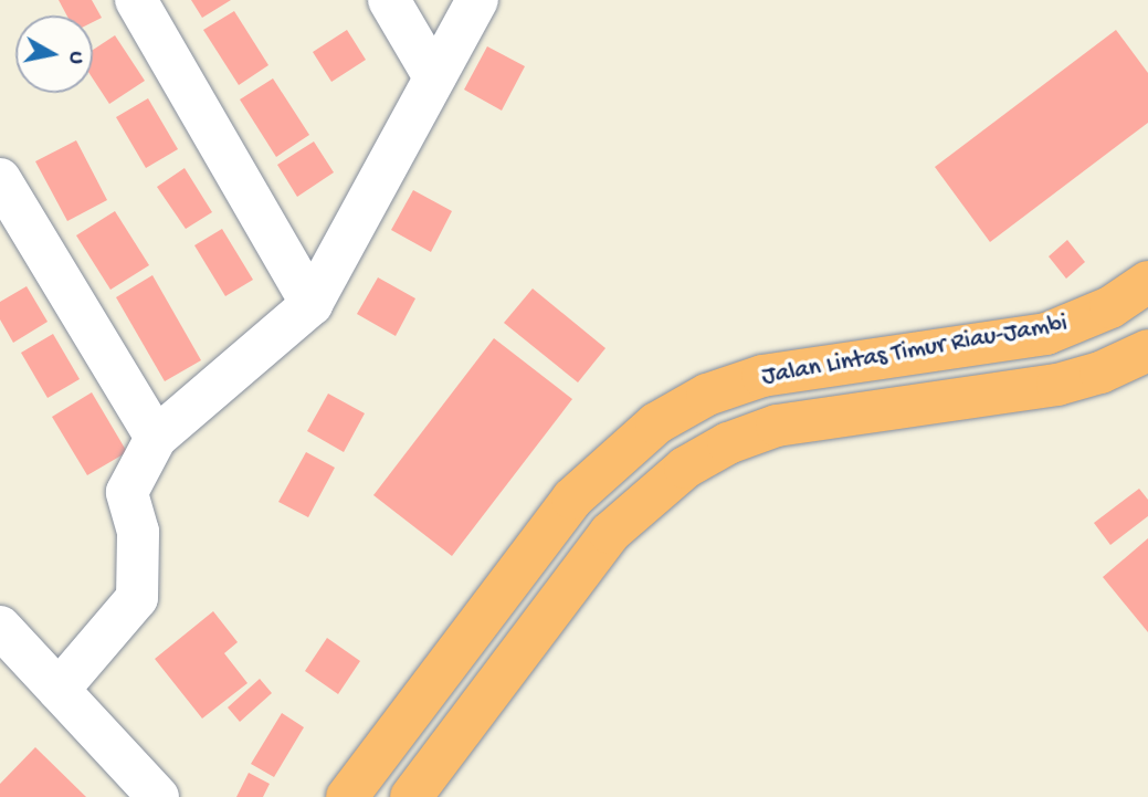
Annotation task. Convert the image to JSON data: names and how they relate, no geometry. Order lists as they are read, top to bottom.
{
  "streets": {
    "highway": ["Jalan Lintas Timur Riau-Jambi"]
  },
  "north": "right"
}
